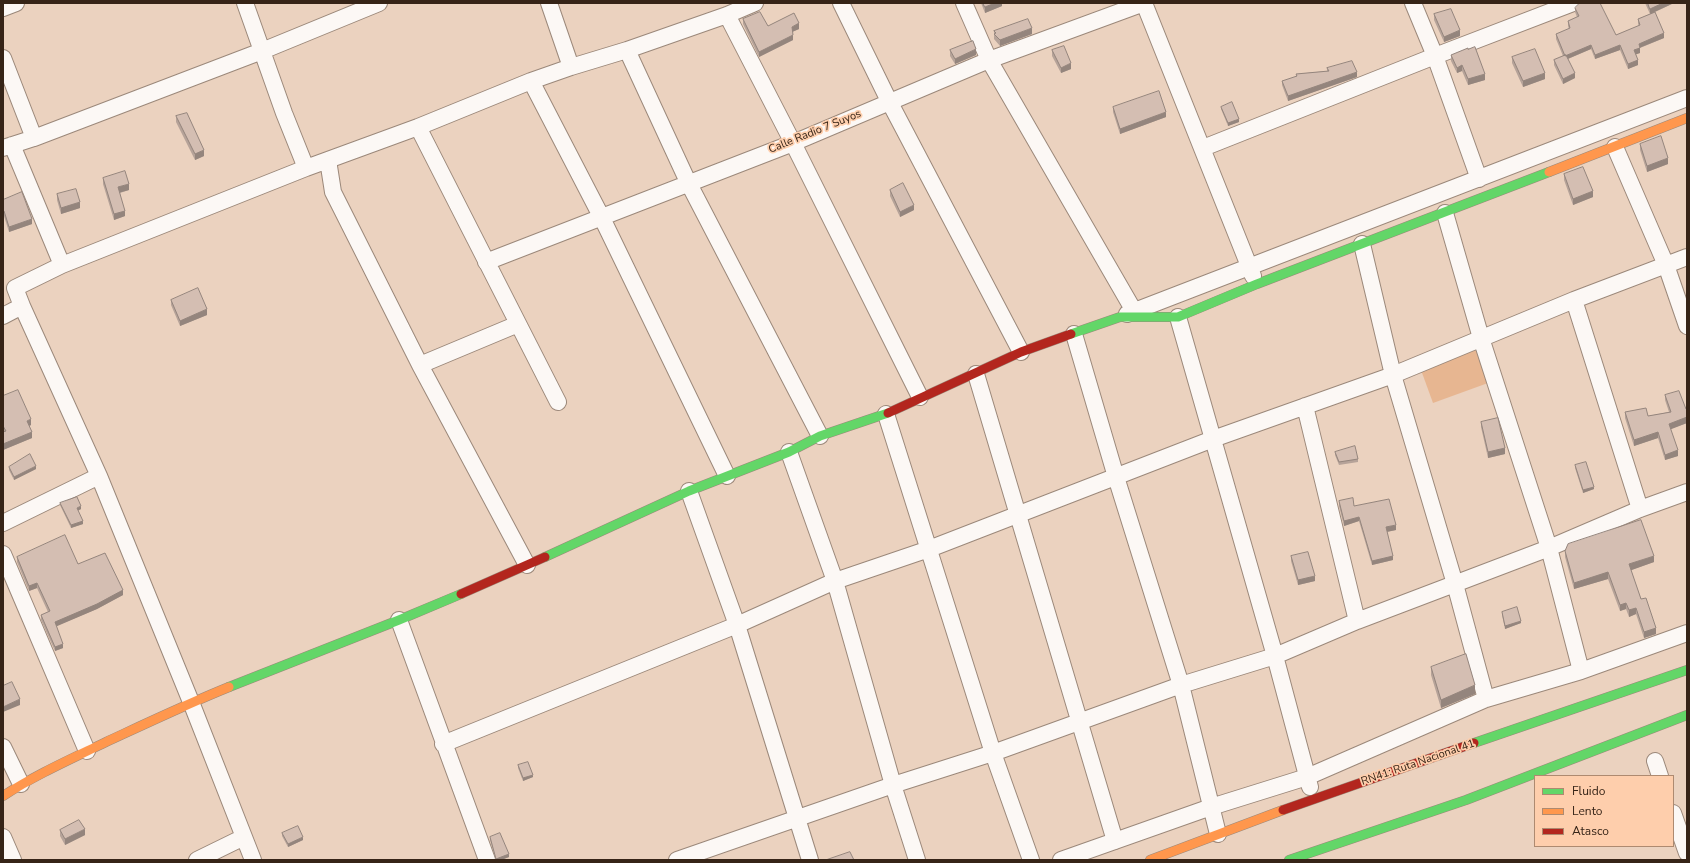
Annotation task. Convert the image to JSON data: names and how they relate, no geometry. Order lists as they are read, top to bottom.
{
  "streets": {
    "street": ["Calle Radio 7 Suyos", "RN41: Ruta Nacional 41"]
  },
  "legend": ["Fluido", "Lento", "Atasco"]
}
